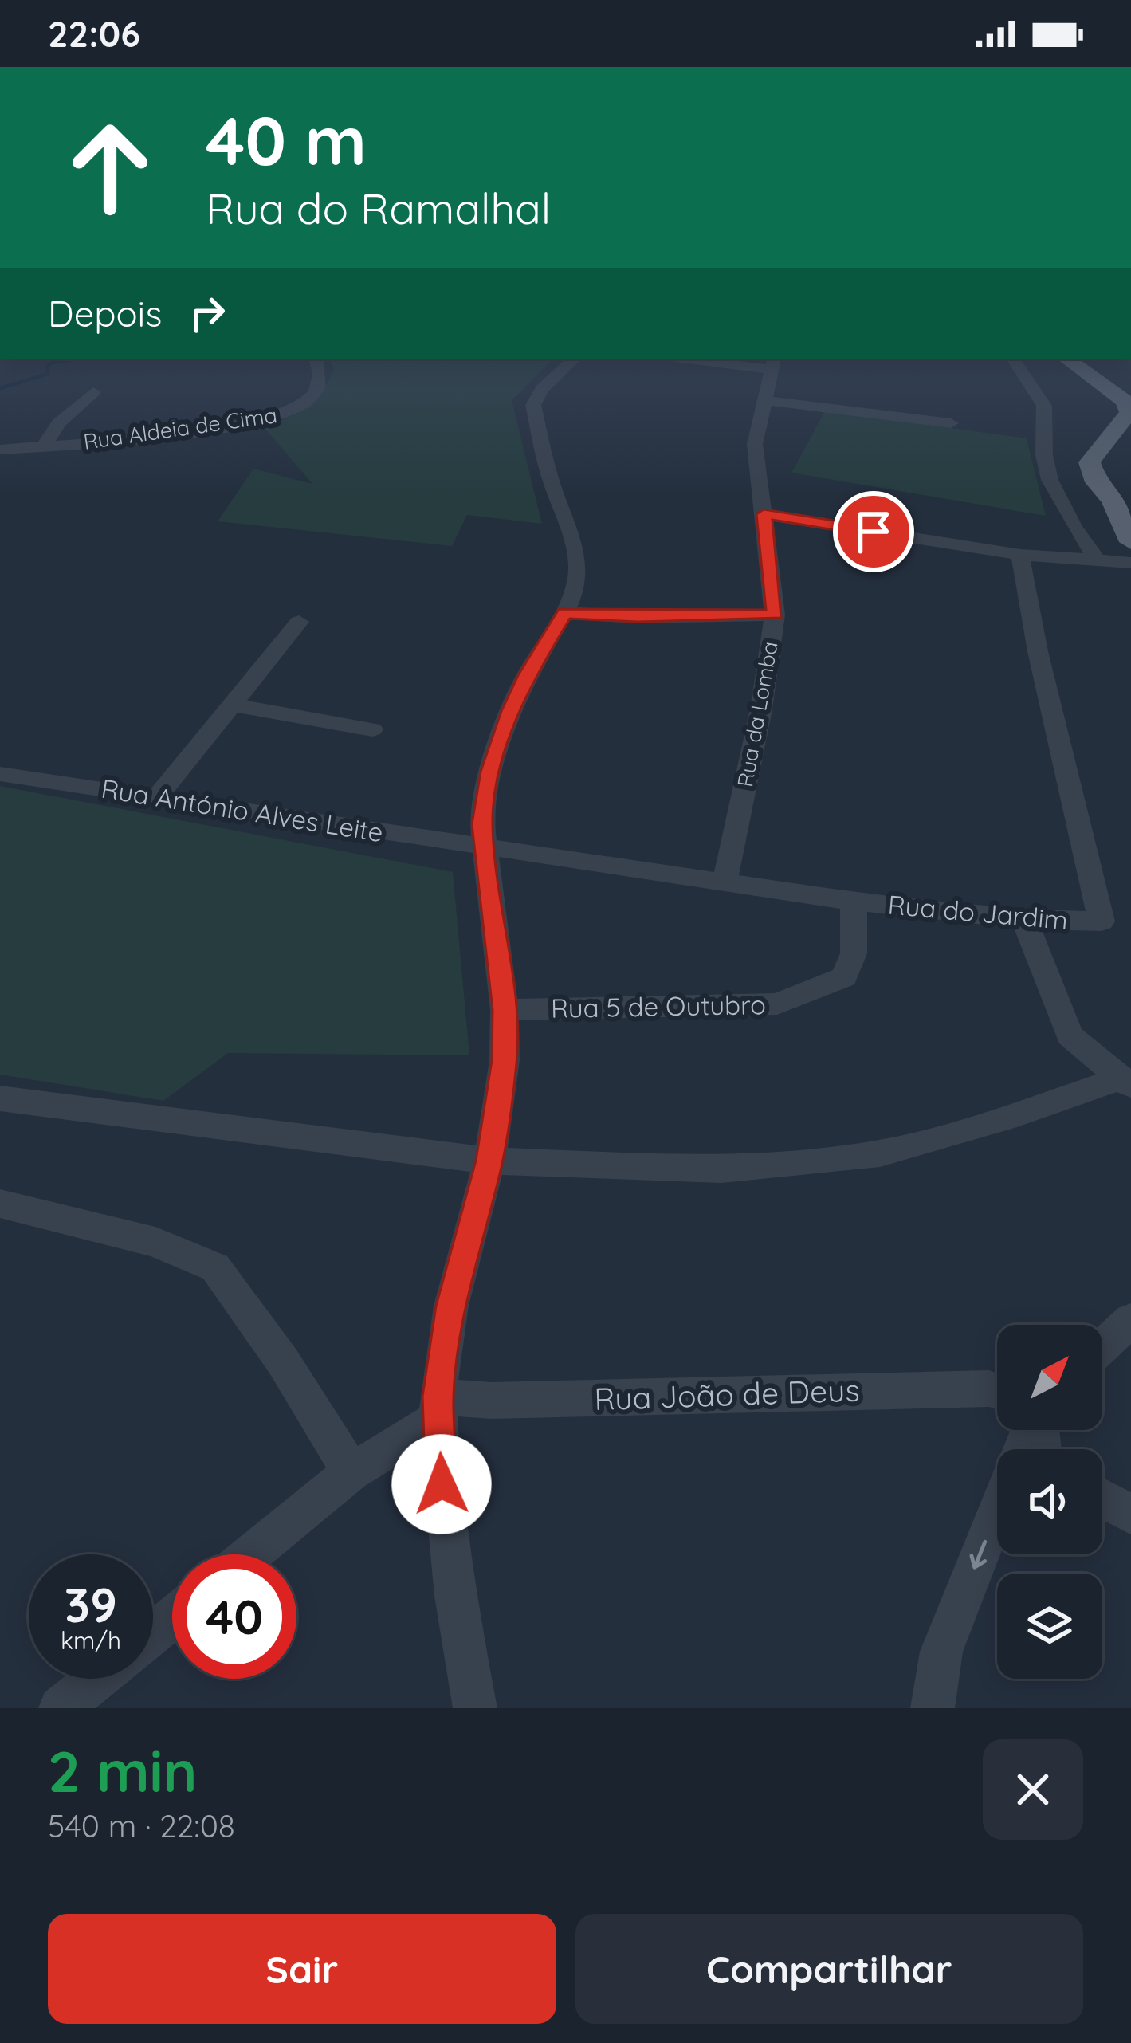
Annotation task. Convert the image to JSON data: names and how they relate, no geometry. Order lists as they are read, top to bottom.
{
  "streets": {
    "street": [
      "Rua Aldeia de Cima",
      "Rua da Lomba",
      "Rua António Alves Leite",
      "Rua do Jardim",
      "Rua 5 de Outubro",
      "Rua João de Deus"
    ]
  },
  "crossings": [
    ["Rua da Lomba", "Rua do Jardim"],
    ["Rua António Alves Leite", "Rua do Jardim"],
    ["Rua do Jardim", "Rua 5 de Outubro"]
  ],
  "north": "top right",
  "page": {
    "status": "22:06",
    "turn": ["40 m", "Rua do Ramalhal"],
    "then": "Depois",
    "speed": "39 km/h",
    "limit": "40",
    "heading": ["2 min", "540 m · 22:08"],
    "buttons": ["Sair", "Compartilhar"]
  }
}
